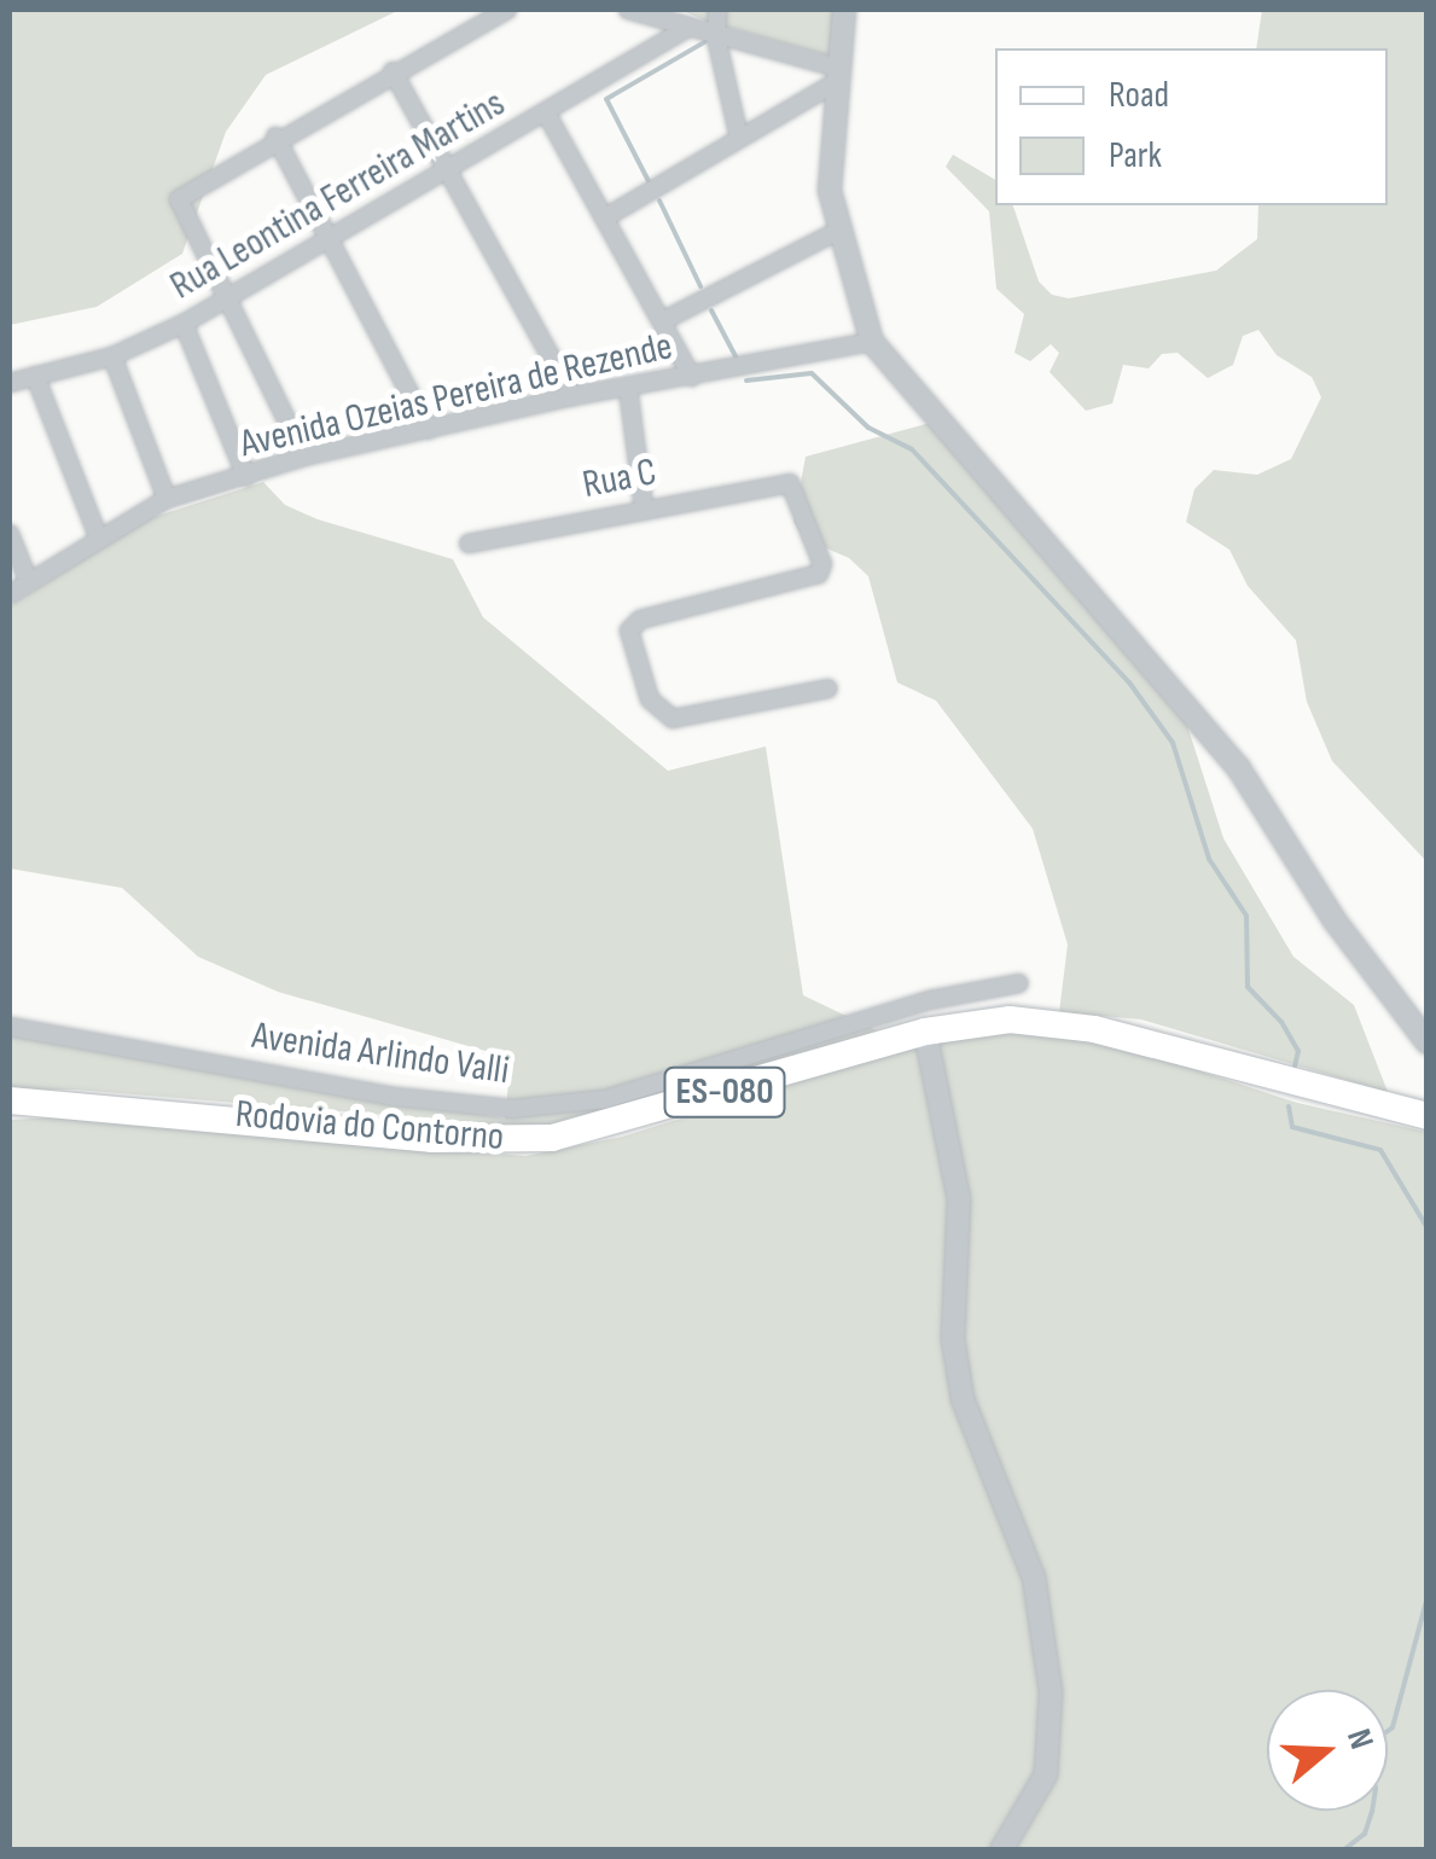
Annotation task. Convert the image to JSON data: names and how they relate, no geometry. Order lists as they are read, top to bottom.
{
  "streets": {
    "main road": ["ES-080", "Rodovia do Contorno"],
    "street": [
      "Rua Leontina Ferreira Martins",
      "Avenida Ozeias Pereira de Rezende",
      "Rua C",
      "Avenida Arlindo Valli"
    ]
  },
  "legend": ["Road", "Park"],
  "north": "right"
}
